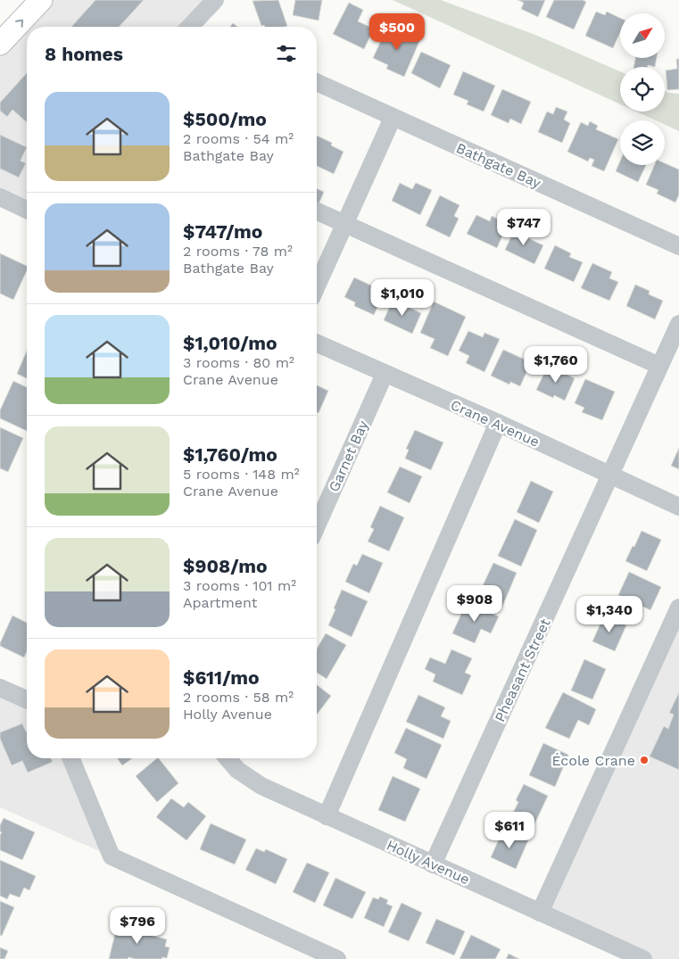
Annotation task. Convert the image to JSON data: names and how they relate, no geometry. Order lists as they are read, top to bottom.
{
  "streets": {
    "street": [
      "Bathgate Bay",
      "Crane Avenue",
      "Garnet Bay",
      "Pheasant Street",
      "Holly Avenue"
    ]
  },
  "crossings": [
    ["Crane Avenue", "Garnet Bay"],
    ["Crane Avenue", "Pheasant Street"],
    ["Pheasant Street", "Holly Avenue"]
  ],
  "places": ["École Crane"],
  "north": "top right",
  "page": {
    "price": [
      "$500",
      "$747",
      "$1,010",
      "$1,760",
      "$908",
      "$1,340",
      "$611",
      "$796"
    ],
    "heading": "8 homes",
    "list": [
      {
        "name": "$500/mo",
        "note": "2 rooms · 54 m² · Bathgate Bay"
      },
      {
        "name": "$747/mo",
        "note": "2 rooms · 78 m² · Bathgate Bay"
      },
      {
        "name": "$1,010/mo",
        "note": "3 rooms · 80 m² · Crane Avenue"
      },
      {
        "name": "$1,760/mo",
        "note": "5 rooms · 148 m² · Crane Avenue"
      },
      {
        "name": "$908/mo",
        "note": "3 rooms · 101 m² · Apartment"
      },
      {
        "name": "$611/mo",
        "note": "2 rooms · 58 m² · Holly Avenue"
      }
    ]
  }
}
